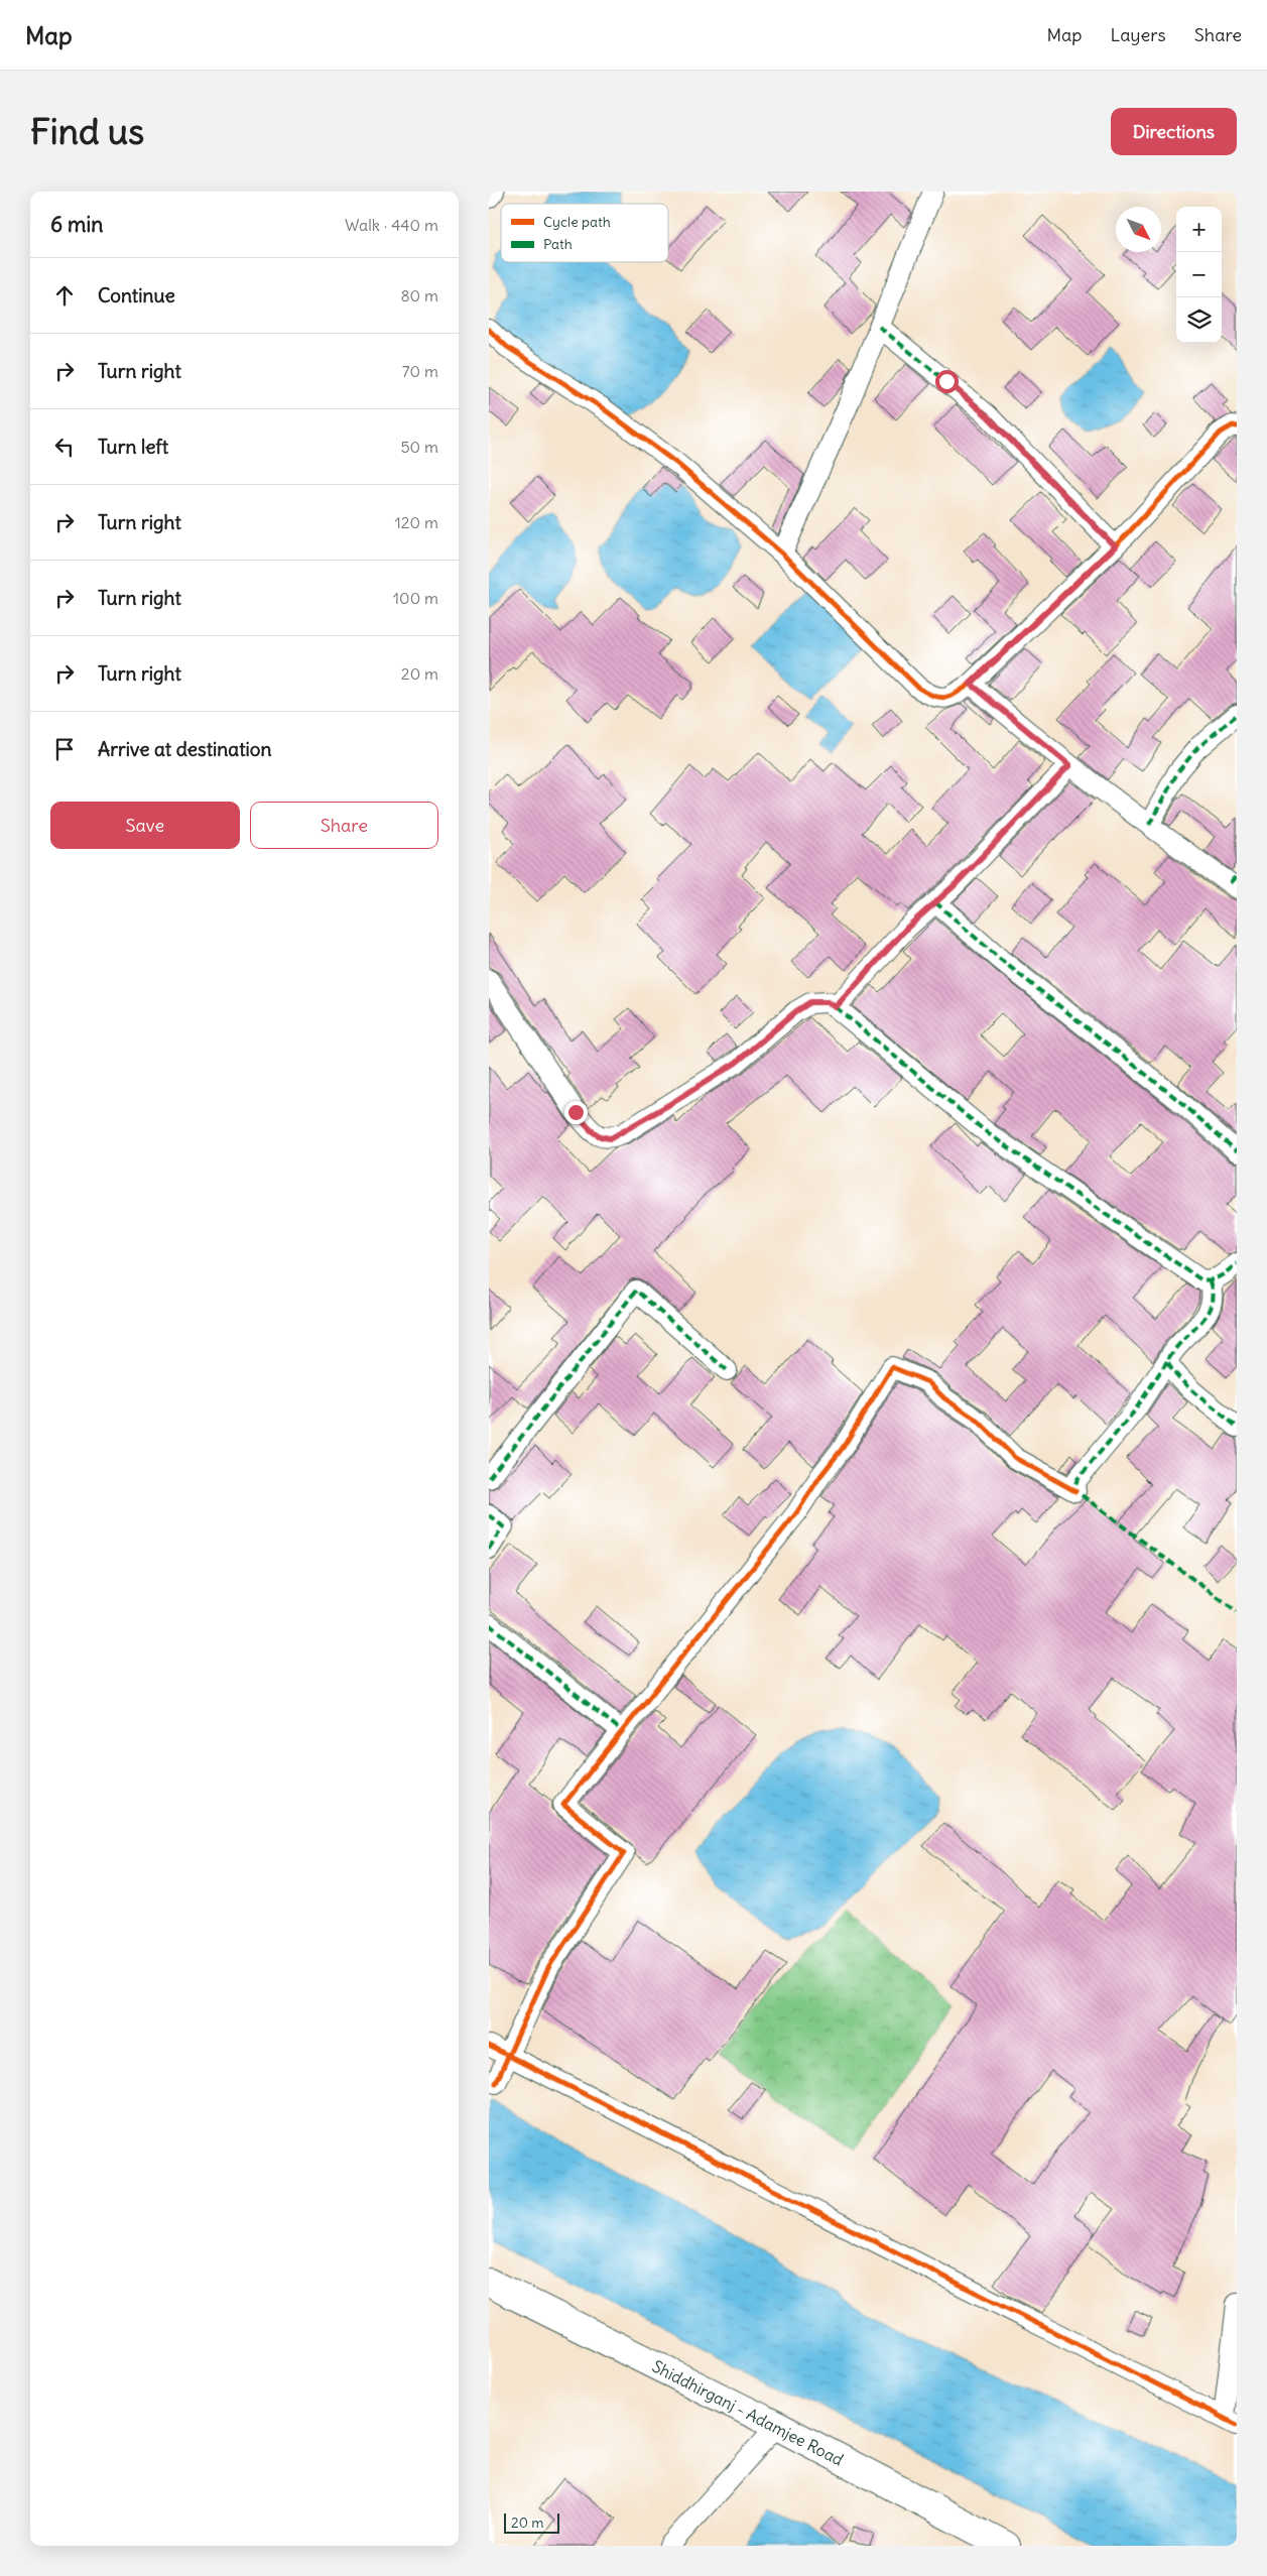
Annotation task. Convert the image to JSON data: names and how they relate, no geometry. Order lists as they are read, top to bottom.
{
  "streets": {
    "main road": ["Shiddhirganj - Adamjee Road"]
  },
  "legend": ["Cycle path", "Path"],
  "scale_bar": "20 m",
  "north": "bottom right",
  "page": {
    "header": "Map",
    "nav": ["Map", "Layers", "Share"],
    "buttons": [
      "Directions",
      ["Save", "Share"]
    ],
    "title": "Find us",
    "heading": ["6 min", "Walk · 440 m"],
    "map_buttons": ["+", "−"],
    "list": [
      ["Continue", "80 m"],
      ["Turn right", "70 m"],
      ["Turn left", "50 m"],
      ["Turn right", "120 m"],
      ["Turn right", "100 m"],
      ["Turn right", "20 m"],
      "Arrive at destination"
    ],
    "scale": "20 m"
  }
}
